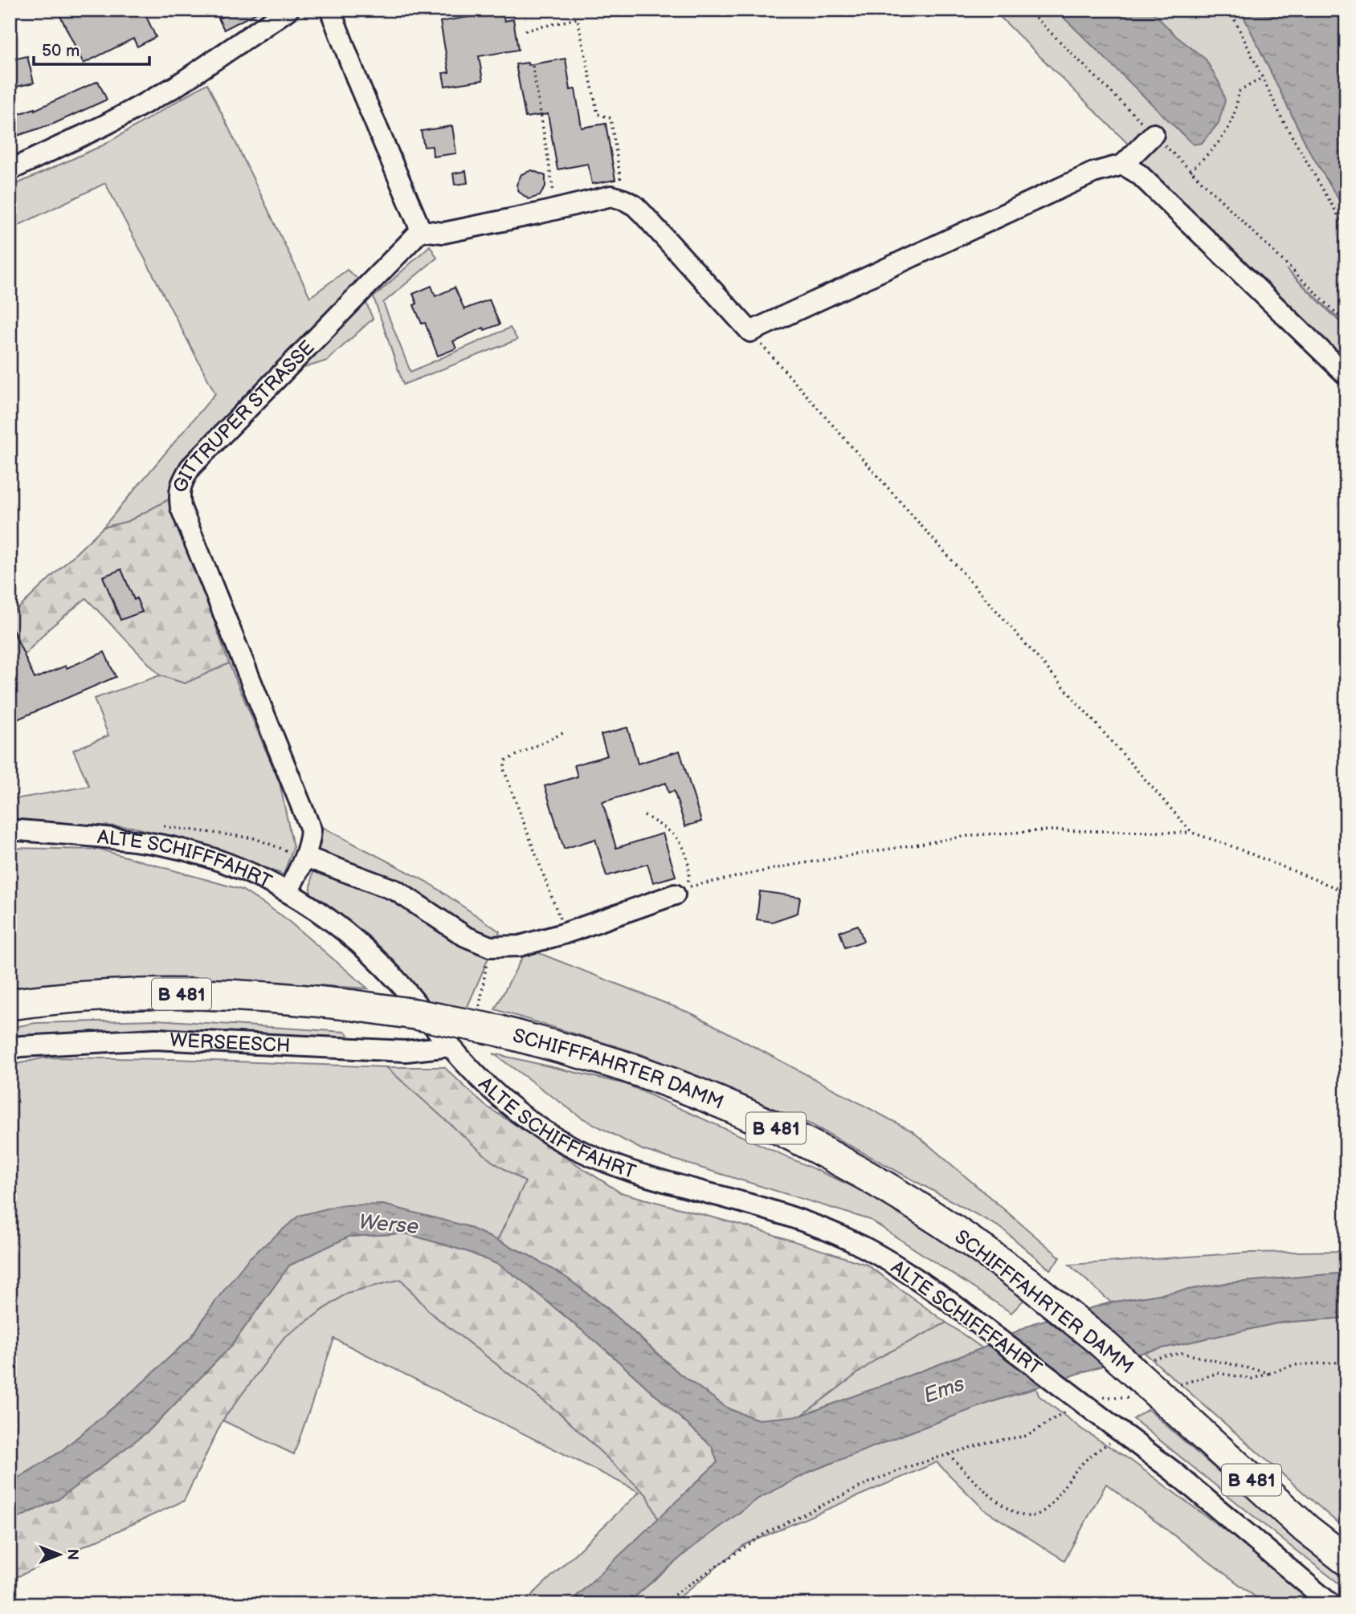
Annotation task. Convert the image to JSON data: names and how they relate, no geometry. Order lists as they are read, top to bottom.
{
  "streets": {
    "highway": ["B 481", "SCHIFFFAHRTER DAMM"],
    "street": ["GITTRUPER STRASSE", "ALTE SCHIFFFAHRT", "WERSEESCH"]
  },
  "crossings": [
    ["GITTRUPER STRASSE", "ALTE SCHIFFFAHRT"],
    ["ALTE SCHIFFFAHRT", "WERSEESCH"]
  ],
  "water": ["Werse", "Ems"],
  "scale_bar": "50 m",
  "north": "right"
}
